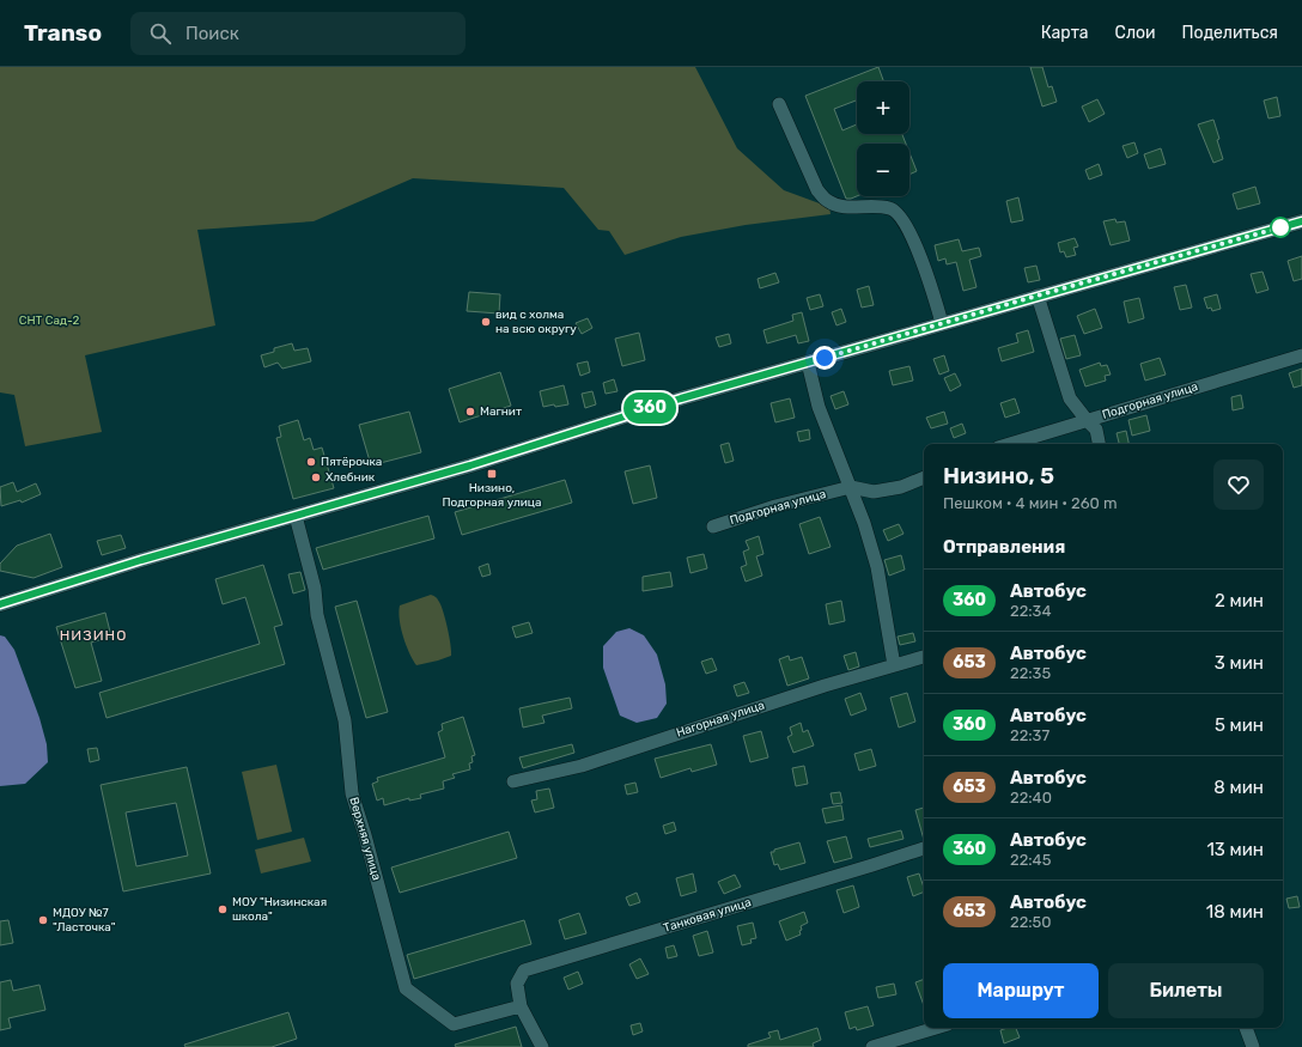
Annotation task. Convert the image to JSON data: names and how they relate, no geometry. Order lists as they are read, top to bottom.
{
  "streets": {
    "street": [
      "Подгорная улица",
      "Нагорная улица",
      "Верхняя улица",
      "Танковая улица"
    ]
  },
  "crossings": [
    ["Верхняя улица", "Танковая улица"]
  ],
  "districts": ["НИЗИНО"],
  "parks": ["СНТ Сад-2"],
  "places": {
    "other": [
      "вид с холма на всю округу",
      "Магнит",
      "Пятёрочка",
      "Хлебник",
      "МОУ \"Низинская школа\"",
      "МДОУ №7 \"Ласточка\""
    ],
    "transit": ["Низино, Подгорная улица"]
  },
  "lines": ["bus line 360"],
  "page": {
    "header": "Transo",
    "search": "Поиск",
    "nav": ["Карта", "Слои", "Поделиться"],
    "on_map": "360",
    "map_buttons": ["+", "−"],
    "heading": [
      ["Низино, 5", "Пешком · 4 мин · 260 m"],
      "Отправления"
    ],
    "list": [
      {
        "mark": "360",
        "name": "Автобус",
        "note": "22:34",
        "value": "2 мин"
      },
      {
        "mark": "653",
        "name": "Автобус",
        "note": "22:35",
        "value": "3 мин"
      },
      {
        "mark": "360",
        "name": "Автобус",
        "note": "22:37",
        "value": "5 мин"
      },
      {
        "mark": "653",
        "name": "Автобус",
        "note": "22:40",
        "value": "8 мин"
      },
      {
        "mark": "360",
        "name": "Автобус",
        "note": "22:45",
        "value": "13 мин"
      },
      {
        "mark": "653",
        "name": "Автобус",
        "note": "22:50",
        "value": "18 мин"
      }
    ],
    "buttons": ["Маршрут", "Билеты"]
  }
}
